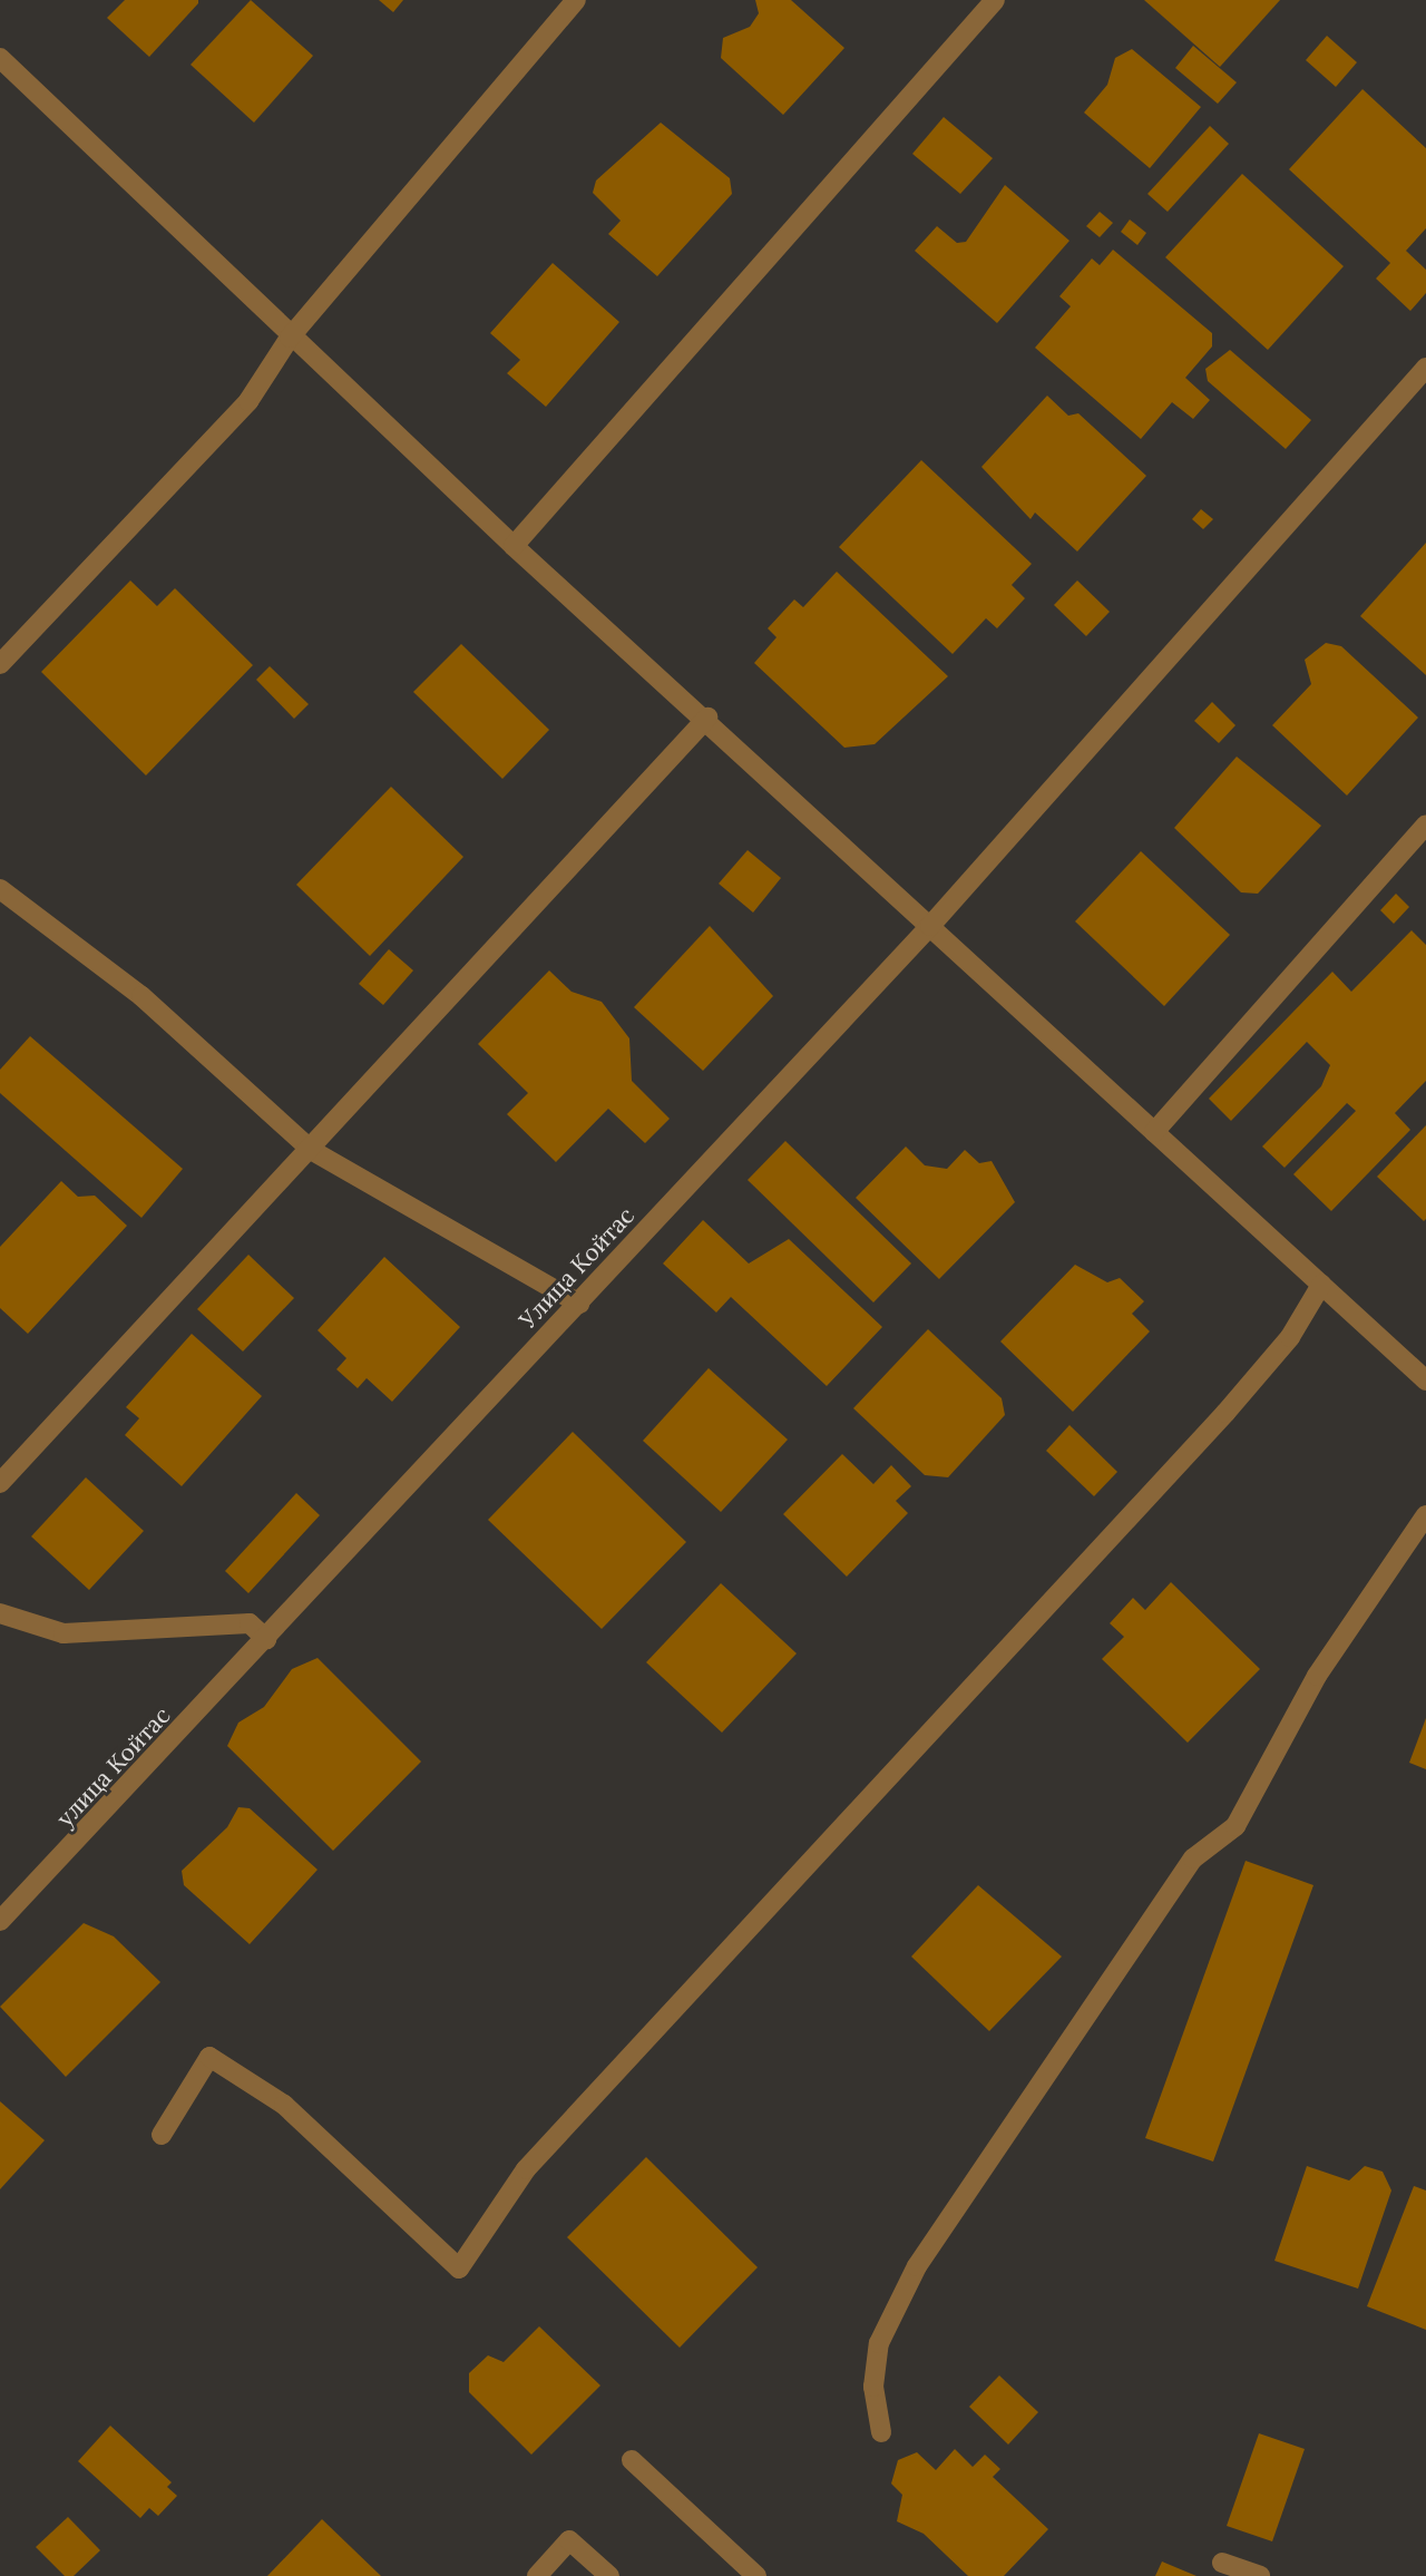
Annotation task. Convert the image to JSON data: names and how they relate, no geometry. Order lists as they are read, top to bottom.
{
  "streets": {
    "street": ["Улица Койтас", "улица Койтас"]
  },
  "crossings": [
    ["Улица Койтас", "улица Койтас"]
  ]
}
